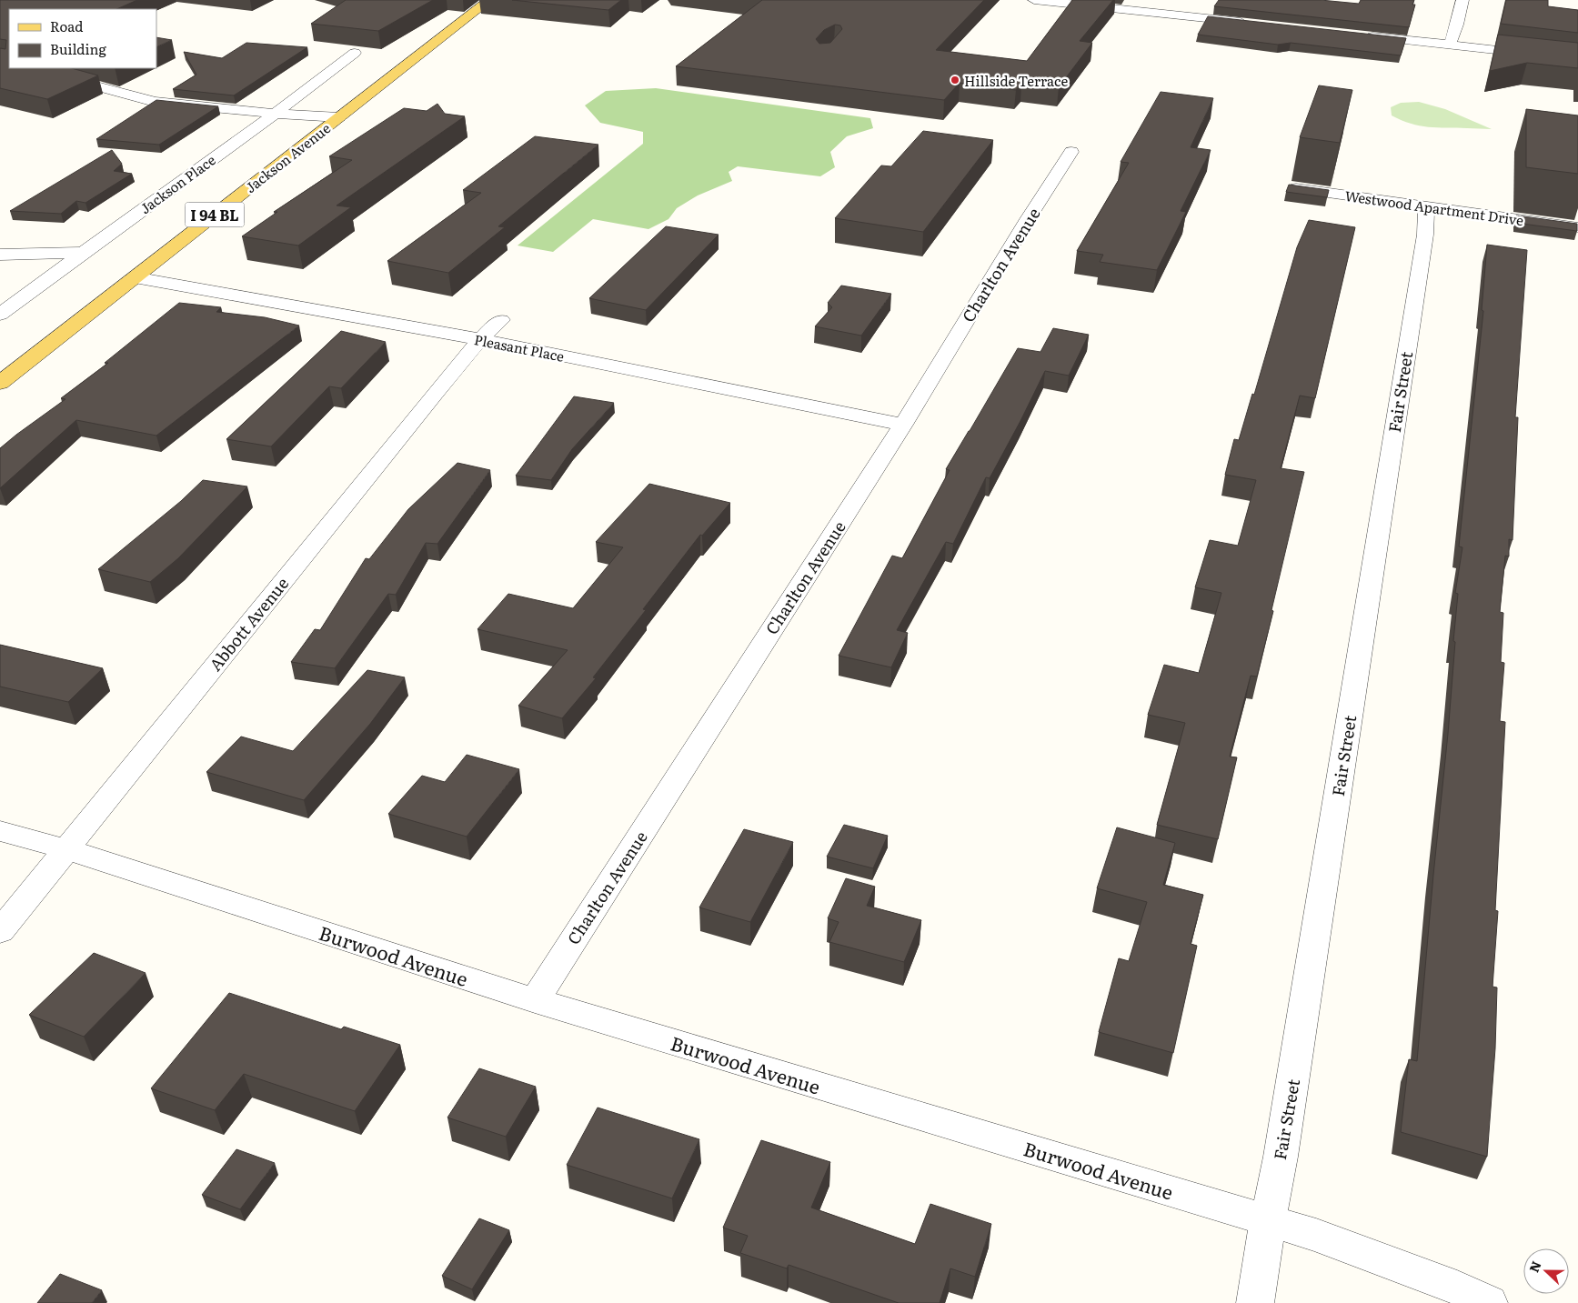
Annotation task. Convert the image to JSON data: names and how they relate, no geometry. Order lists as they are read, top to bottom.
{
  "streets": {
    "main road": ["Jackson Avenue", "I 94 BL"],
    "street": [
      "Jackson Place",
      "Westwood Apartment Drive",
      "Charlton Avenue",
      "Pleasant Place",
      "Fair Street",
      "Abbott Avenue",
      "Burwood Avenue"
    ]
  },
  "crossings": [
    ["Jackson Avenue", "Pleasant Place"],
    ["Westwood Apartment Drive", "Fair Street"],
    ["Charlton Avenue", "Pleasant Place"],
    ["Charlton Avenue", "Burwood Avenue"],
    ["Pleasant Place", "Abbott Avenue"],
    ["Fair Street", "Burwood Avenue"],
    ["Abbott Avenue", "Burwood Avenue"]
  ],
  "places": ["Hillside Terrace"],
  "legend": ["Road", "Building"],
  "north": "left"
}
